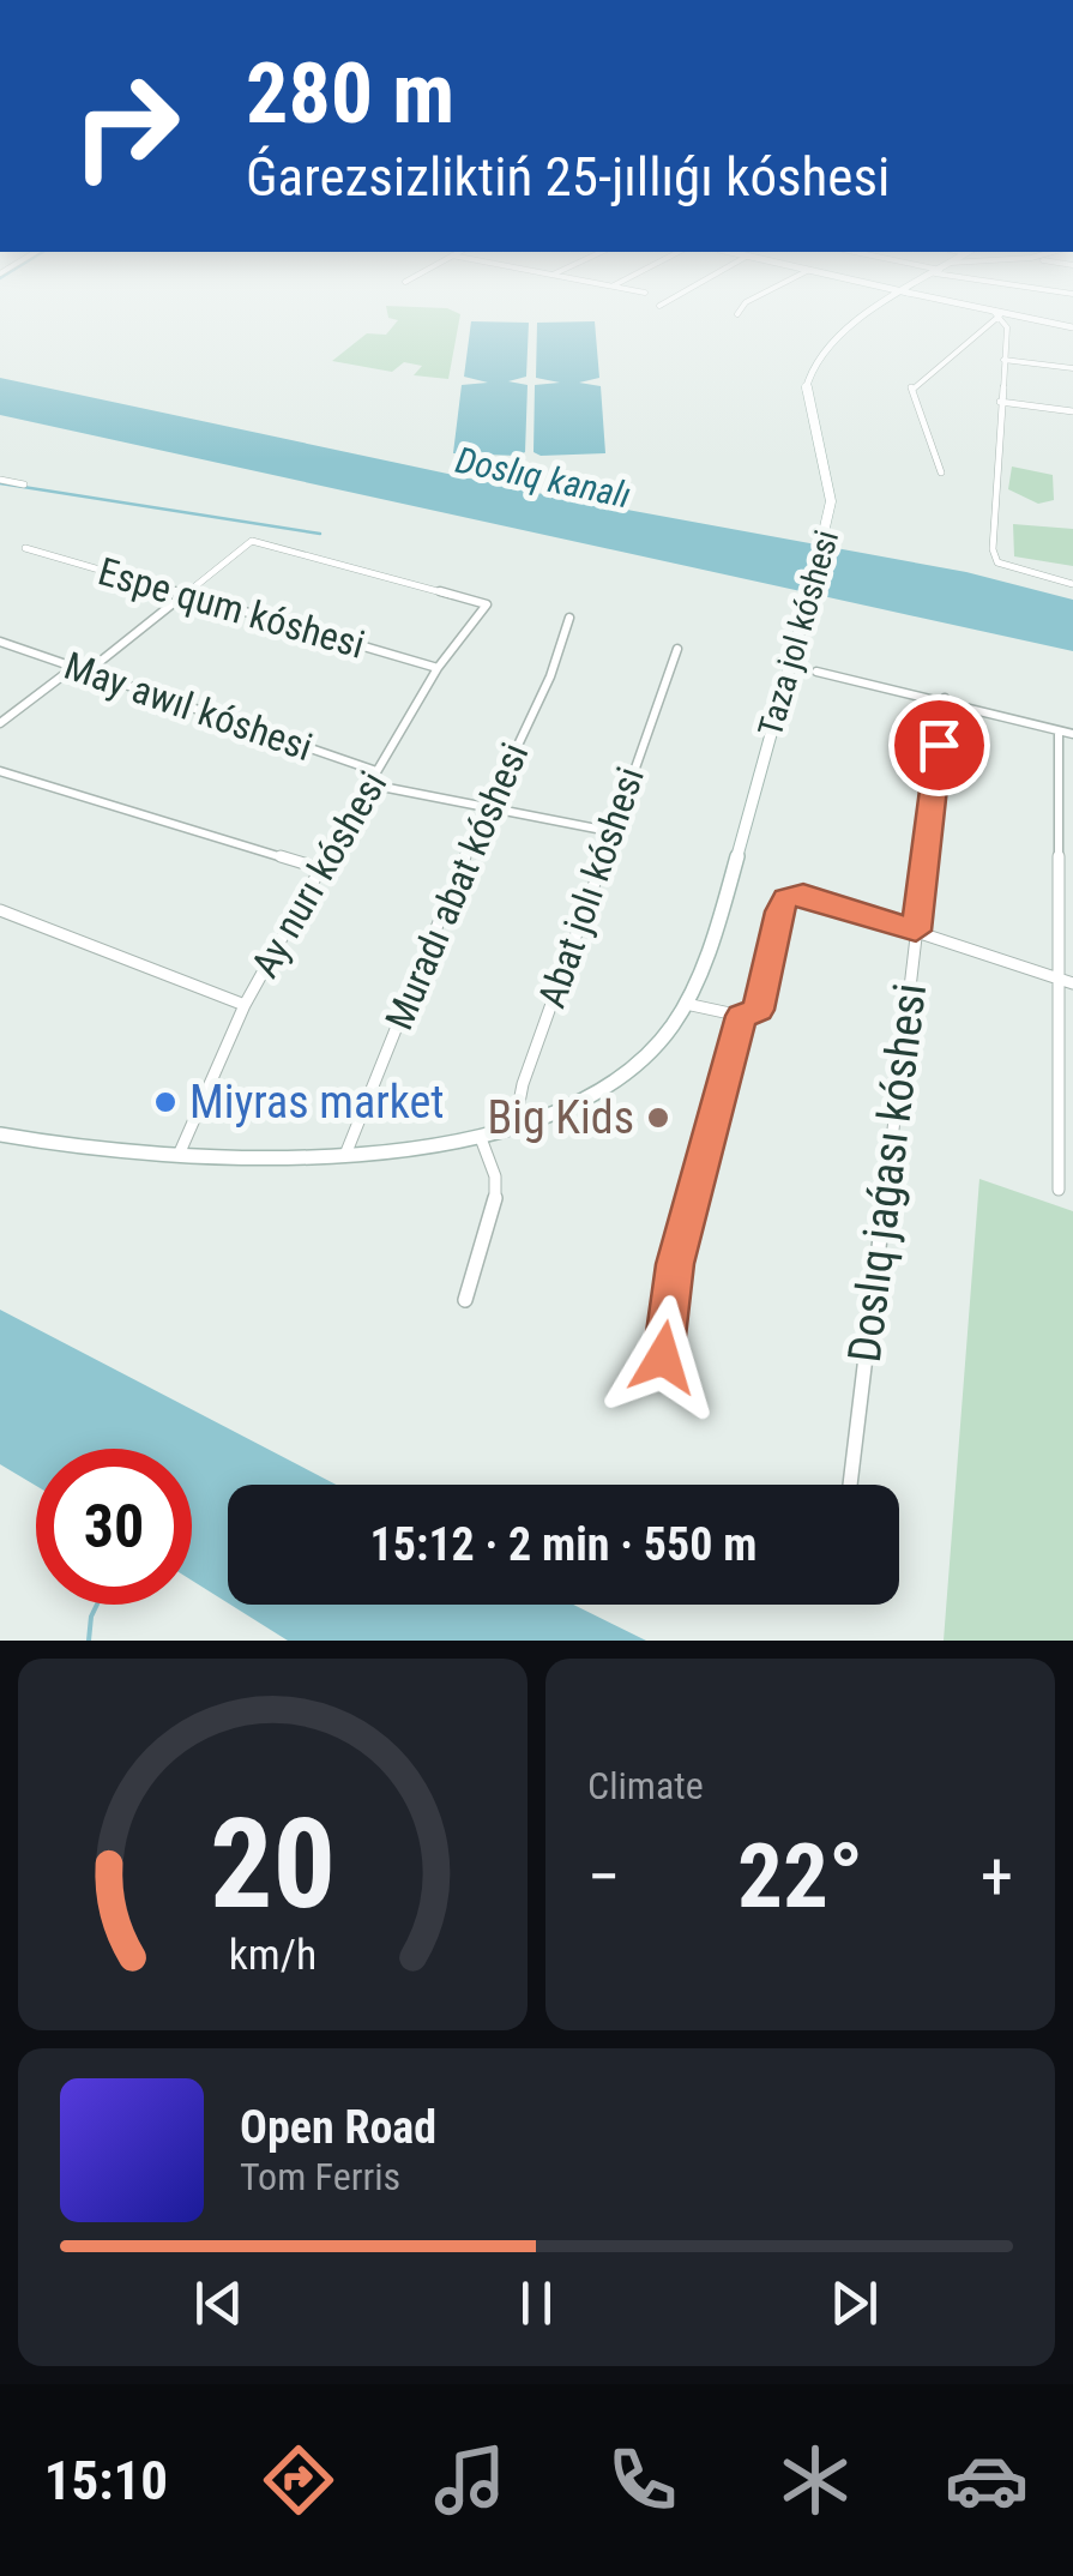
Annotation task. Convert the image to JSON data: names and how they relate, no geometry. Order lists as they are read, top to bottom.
{
  "streets": {
    "main road": ["Taza jol kóshesi"],
    "street": [
      "Espe qum kóshesi",
      "May awıl kóshesi",
      "Ay nurı kóshesi",
      "Muradı abat kóshesi",
      "Abat jolı kóshesi",
      "Doslıq jaǵası kóshesi"
    ]
  },
  "crossings": [
    ["Espe qum kóshesi", "Ay nurı kóshesi"],
    ["Taza jol kóshesi", "Ay nurı kóshesi"],
    ["Taza jol kóshesi", "Muradı abat kóshesi"],
    ["Taza jol kóshesi", "Abat jolı kóshesi"],
    ["May awıl kóshesi", "Ay nurı kóshesi"]
  ],
  "water": ["Doslıq kanalı"],
  "places": ["Miyras market", "Big Kids"],
  "page": {
    "turn": ["280 m", "Ǵarezsizliktiń 25-jıllıǵı kóshesi"],
    "limit": "30",
    "trip": "15:12 · 2 min · 550 m",
    "tile": "Climate",
    "heat": ["−", "22°", "+"],
    "song": ["Open Road", "Tom Ferris"],
    "tabs": "15:10",
    "gauge": ["20", "km/h"]
  }
}
